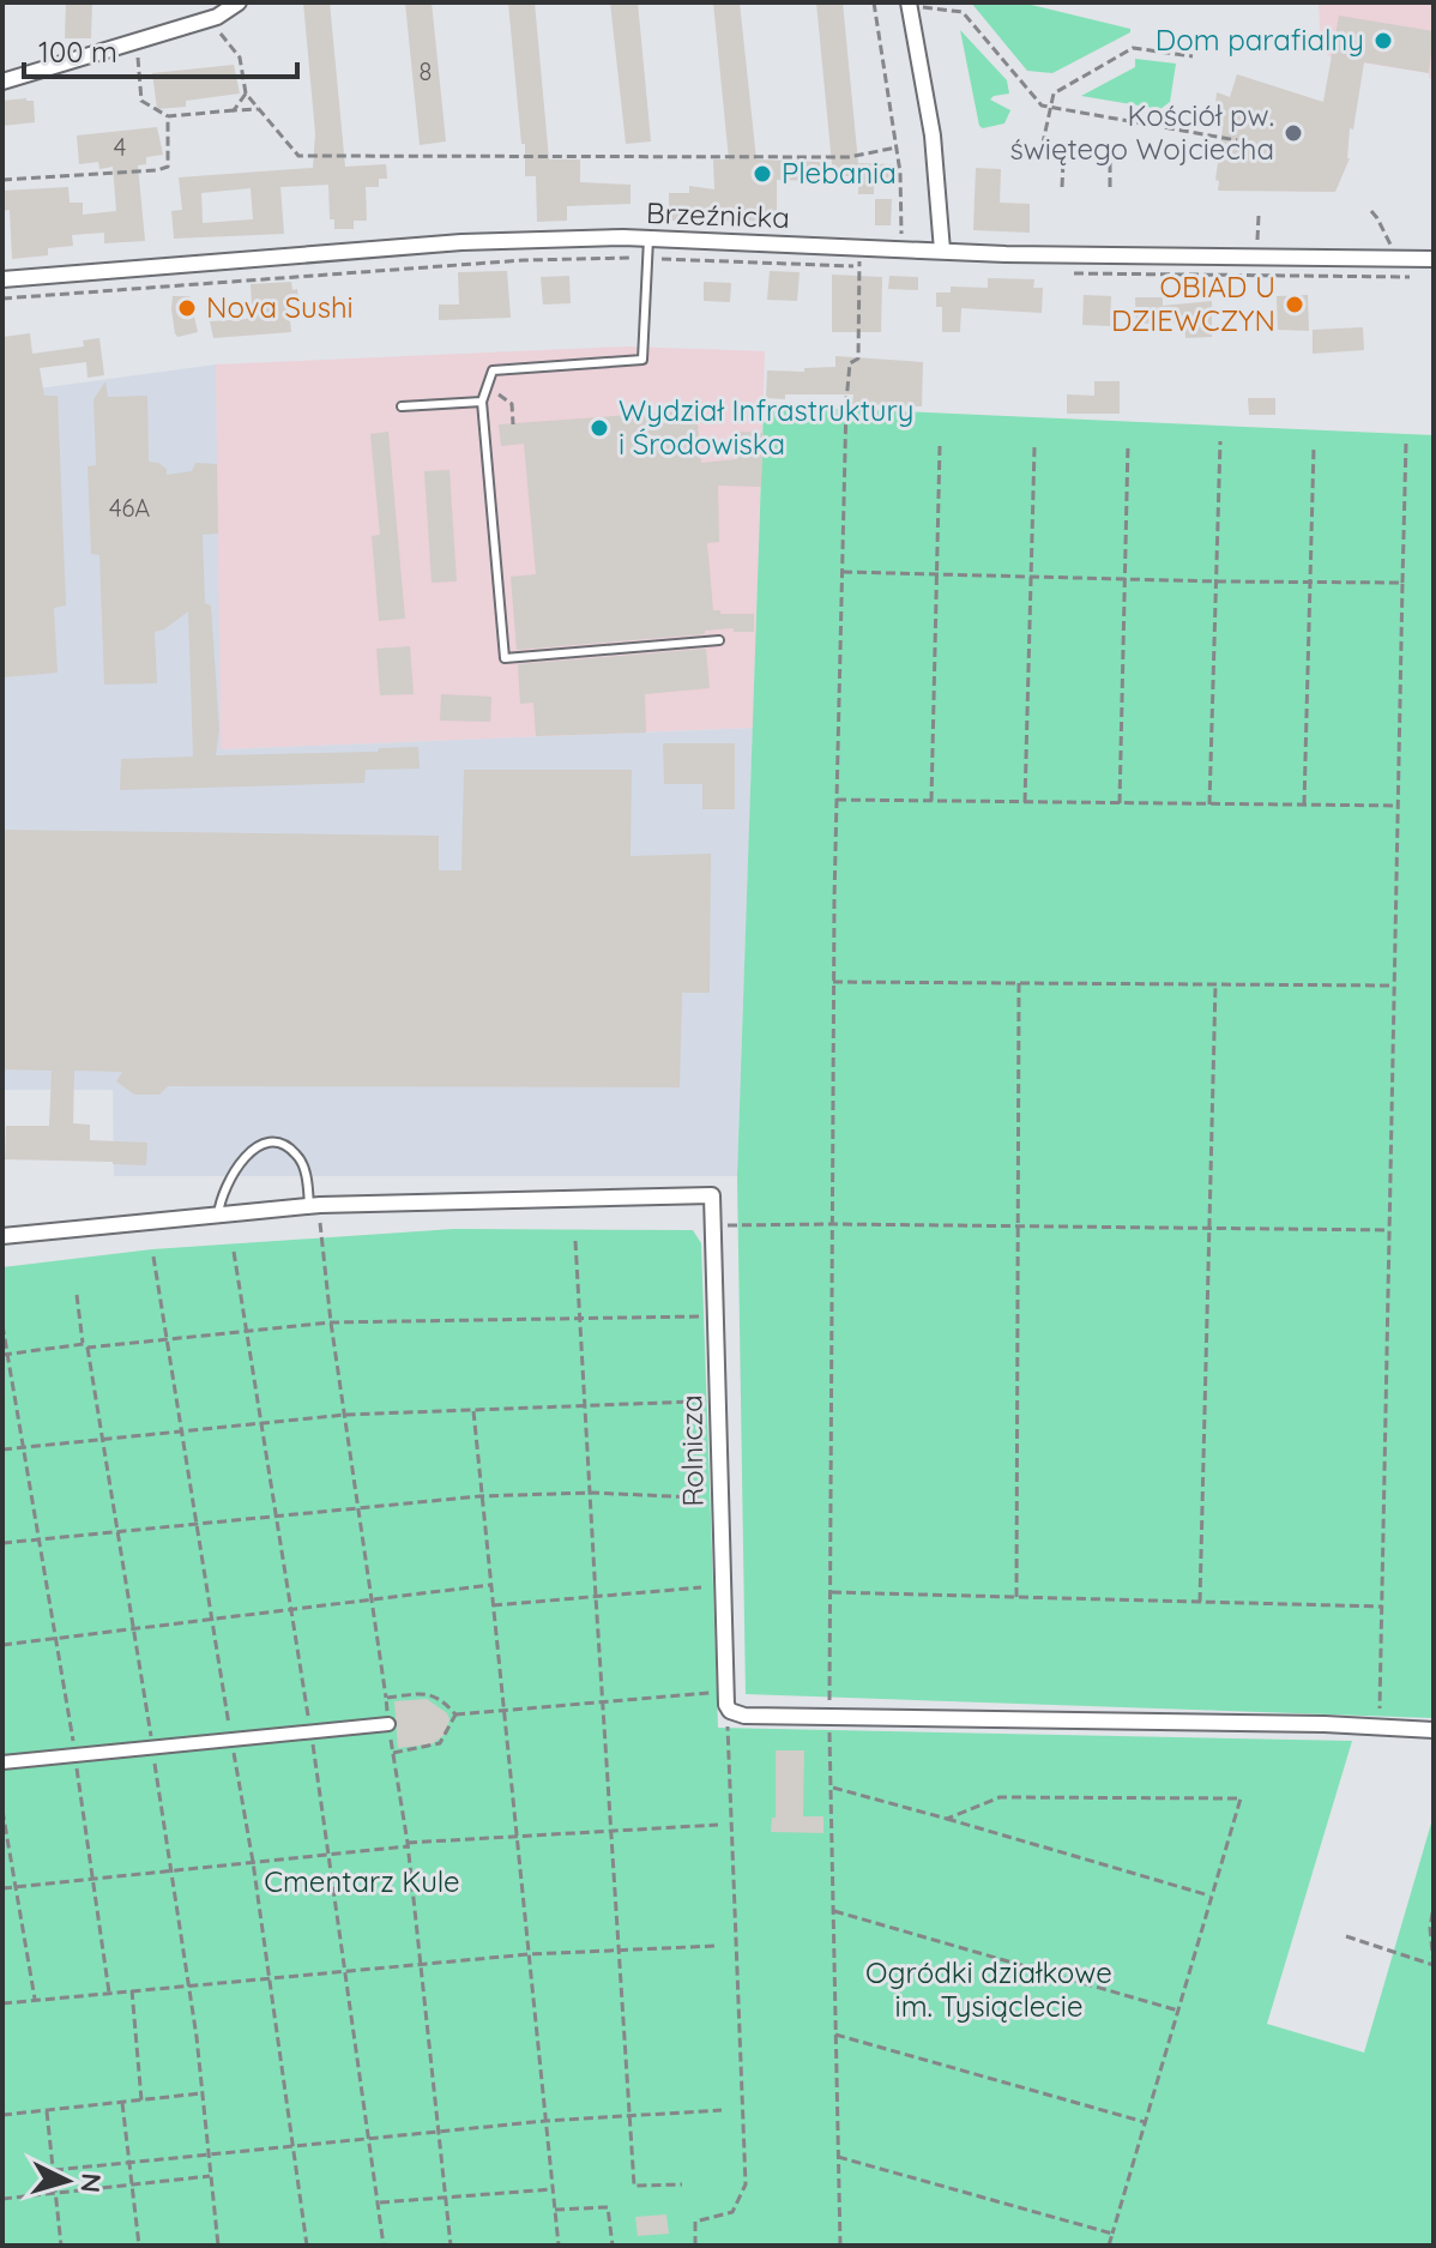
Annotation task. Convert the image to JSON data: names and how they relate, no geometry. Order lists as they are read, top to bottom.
{
  "streets": {
    "street": ["Brzeźnicka", "Rolnicza"]
  },
  "parks": ["Cmentarz Kule", "Ogródki działkowe im. Tysiąclecie"],
  "places": [
    "Dom parafialny",
    "Kościół pw. świętego Wojciecha",
    "Plebania",
    "OBIAD U DZIEWCZYN",
    "Nova Sushi",
    "Wydział Infrastruktury i Środowiska"
  ],
  "house_numbers": ["8", "4", "46A"],
  "scale_bar": "100 m",
  "north": "right"
}
